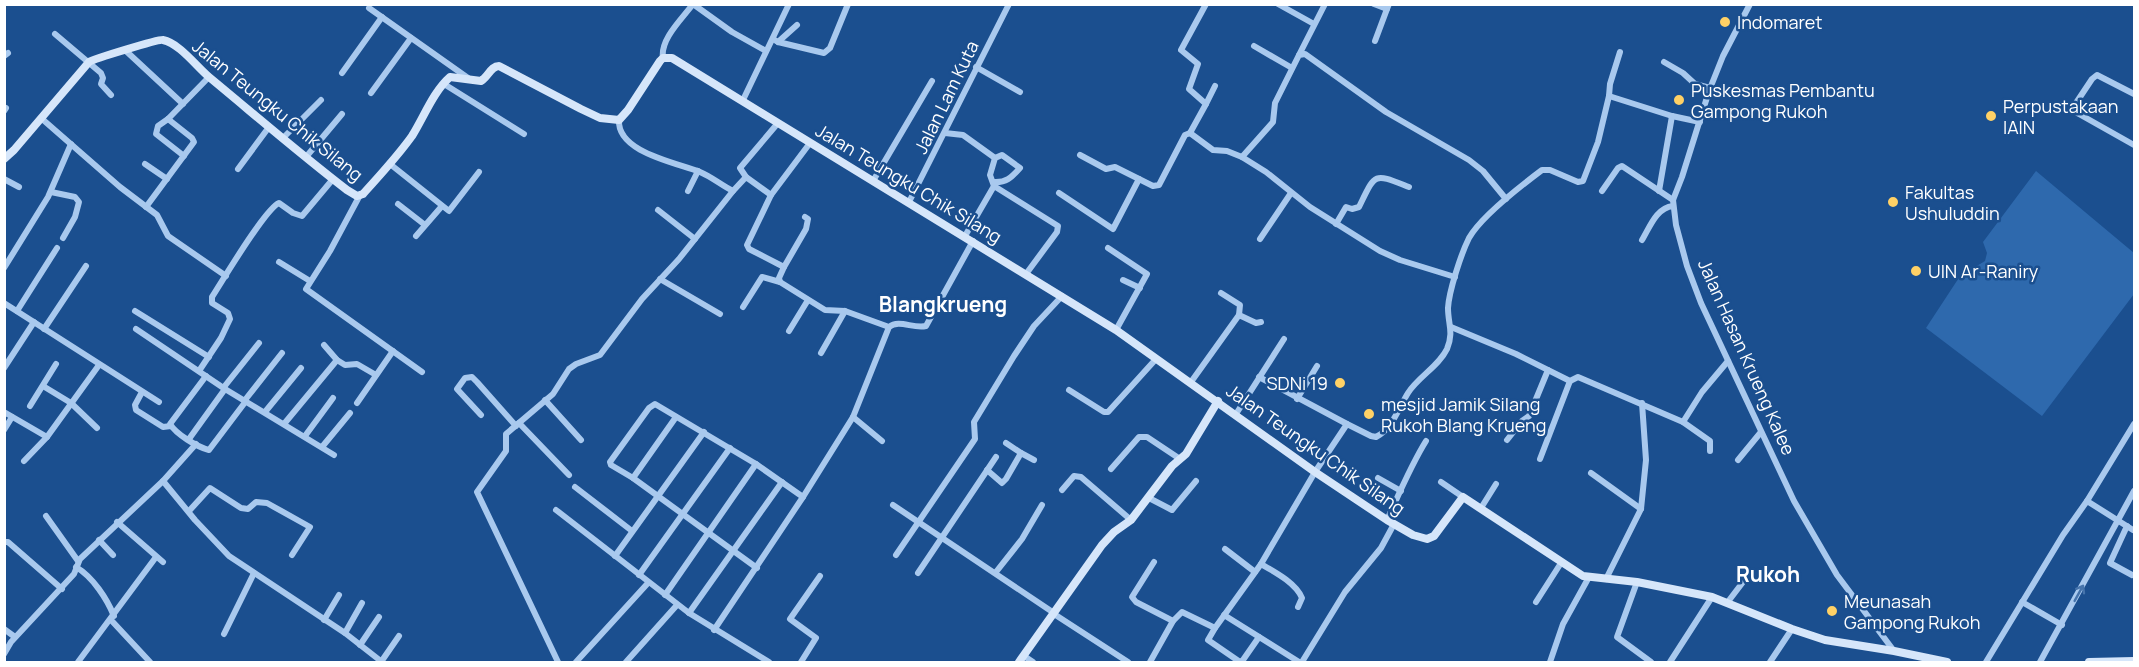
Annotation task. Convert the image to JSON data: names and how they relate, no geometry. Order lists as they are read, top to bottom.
{
  "streets": {
    "street": ["Jalan Lam Kuta", "Jalan Teungku Chik Silang", "Jalan Hasan Krueng Kalee"]
  },
  "crossings": [
    ["Jalan Lam Kuta", "Jalan Teungku Chik Silang"]
  ],
  "districts": ["Blangkrueng", "Rukoh"],
  "places": [
    "Indomaret",
    "Puskesmas Pembantu Gampong Rukoh",
    "Perpustakaan IAIN",
    "Fakultas Ushuluddin",
    "UIN Ar-Raniry",
    "SDNi 19",
    "mesjid Jamik Silang Rukoh Blang Krueng",
    "Meunasah Gampong Rukoh"
  ]
}
